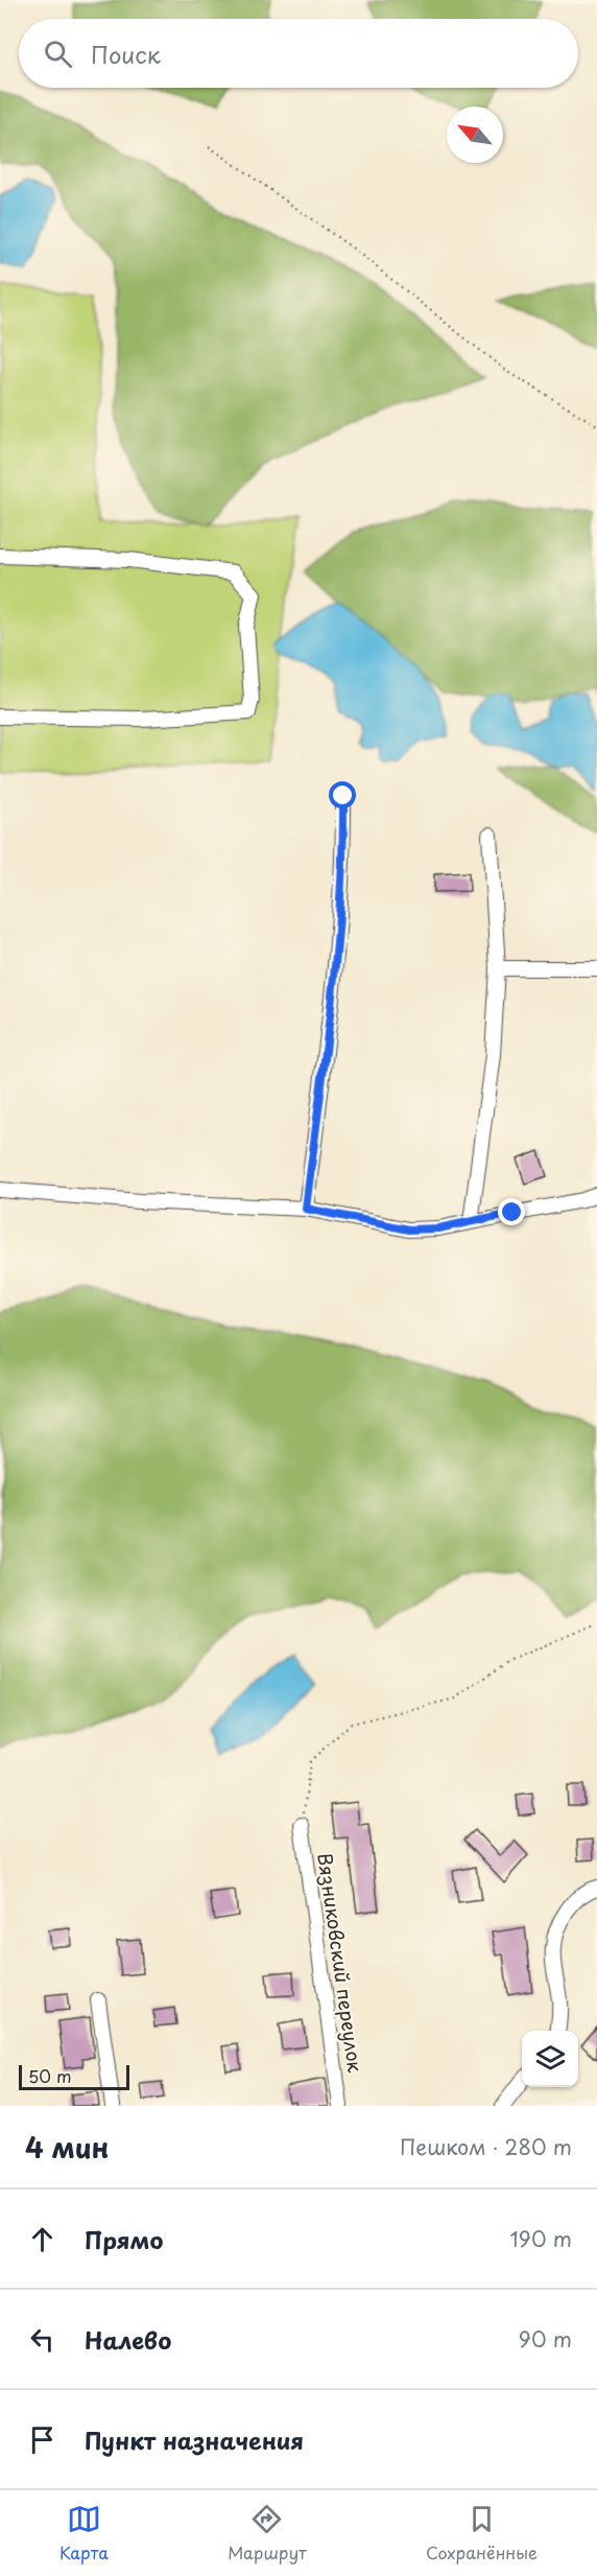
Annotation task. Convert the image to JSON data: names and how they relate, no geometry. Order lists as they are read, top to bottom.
{
  "streets": {
    "street": ["Вязниковский переулок"]
  },
  "scale_bar": "50 m",
  "north": "top left",
  "page": {
    "search": "Поиск",
    "scale": "50 m",
    "heading": ["4 мин", "Пешком · 280 m"],
    "list": [
      ["Прямо", "190 m"],
      ["Налево", "90 m"],
      "Пункт назначения"
    ],
    "nav": ["Карта", "Маршрут", "Сохранённые"]
  }
}
